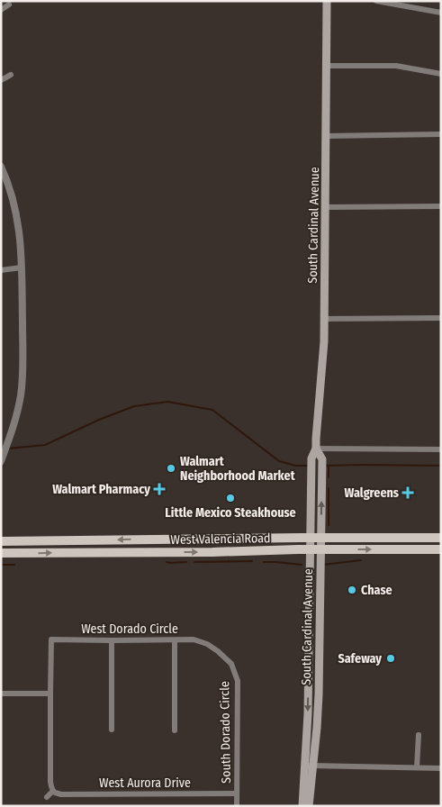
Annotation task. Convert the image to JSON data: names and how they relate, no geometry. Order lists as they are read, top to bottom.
{
  "streets": {
    "main road": ["South Cardinal Avenue", "West Valencia Road"],
    "street": ["West Dorado Circle", "South Dorado Circle", "West Aurora Drive"]
  },
  "crossings": [
    ["South Cardinal Avenue", "West Valencia Road"],
    ["West Dorado Circle", "South Dorado Circle"],
    ["South Dorado Circle", "West Aurora Drive"]
  ],
  "places": {
    "other": [
      "Walmart Neighborhood Market",
      "Little Mexico Steakhouse",
      "Chase",
      "Safeway"
    ],
    "health": ["Walmart Pharmacy", "Walgreens"]
  }
}
